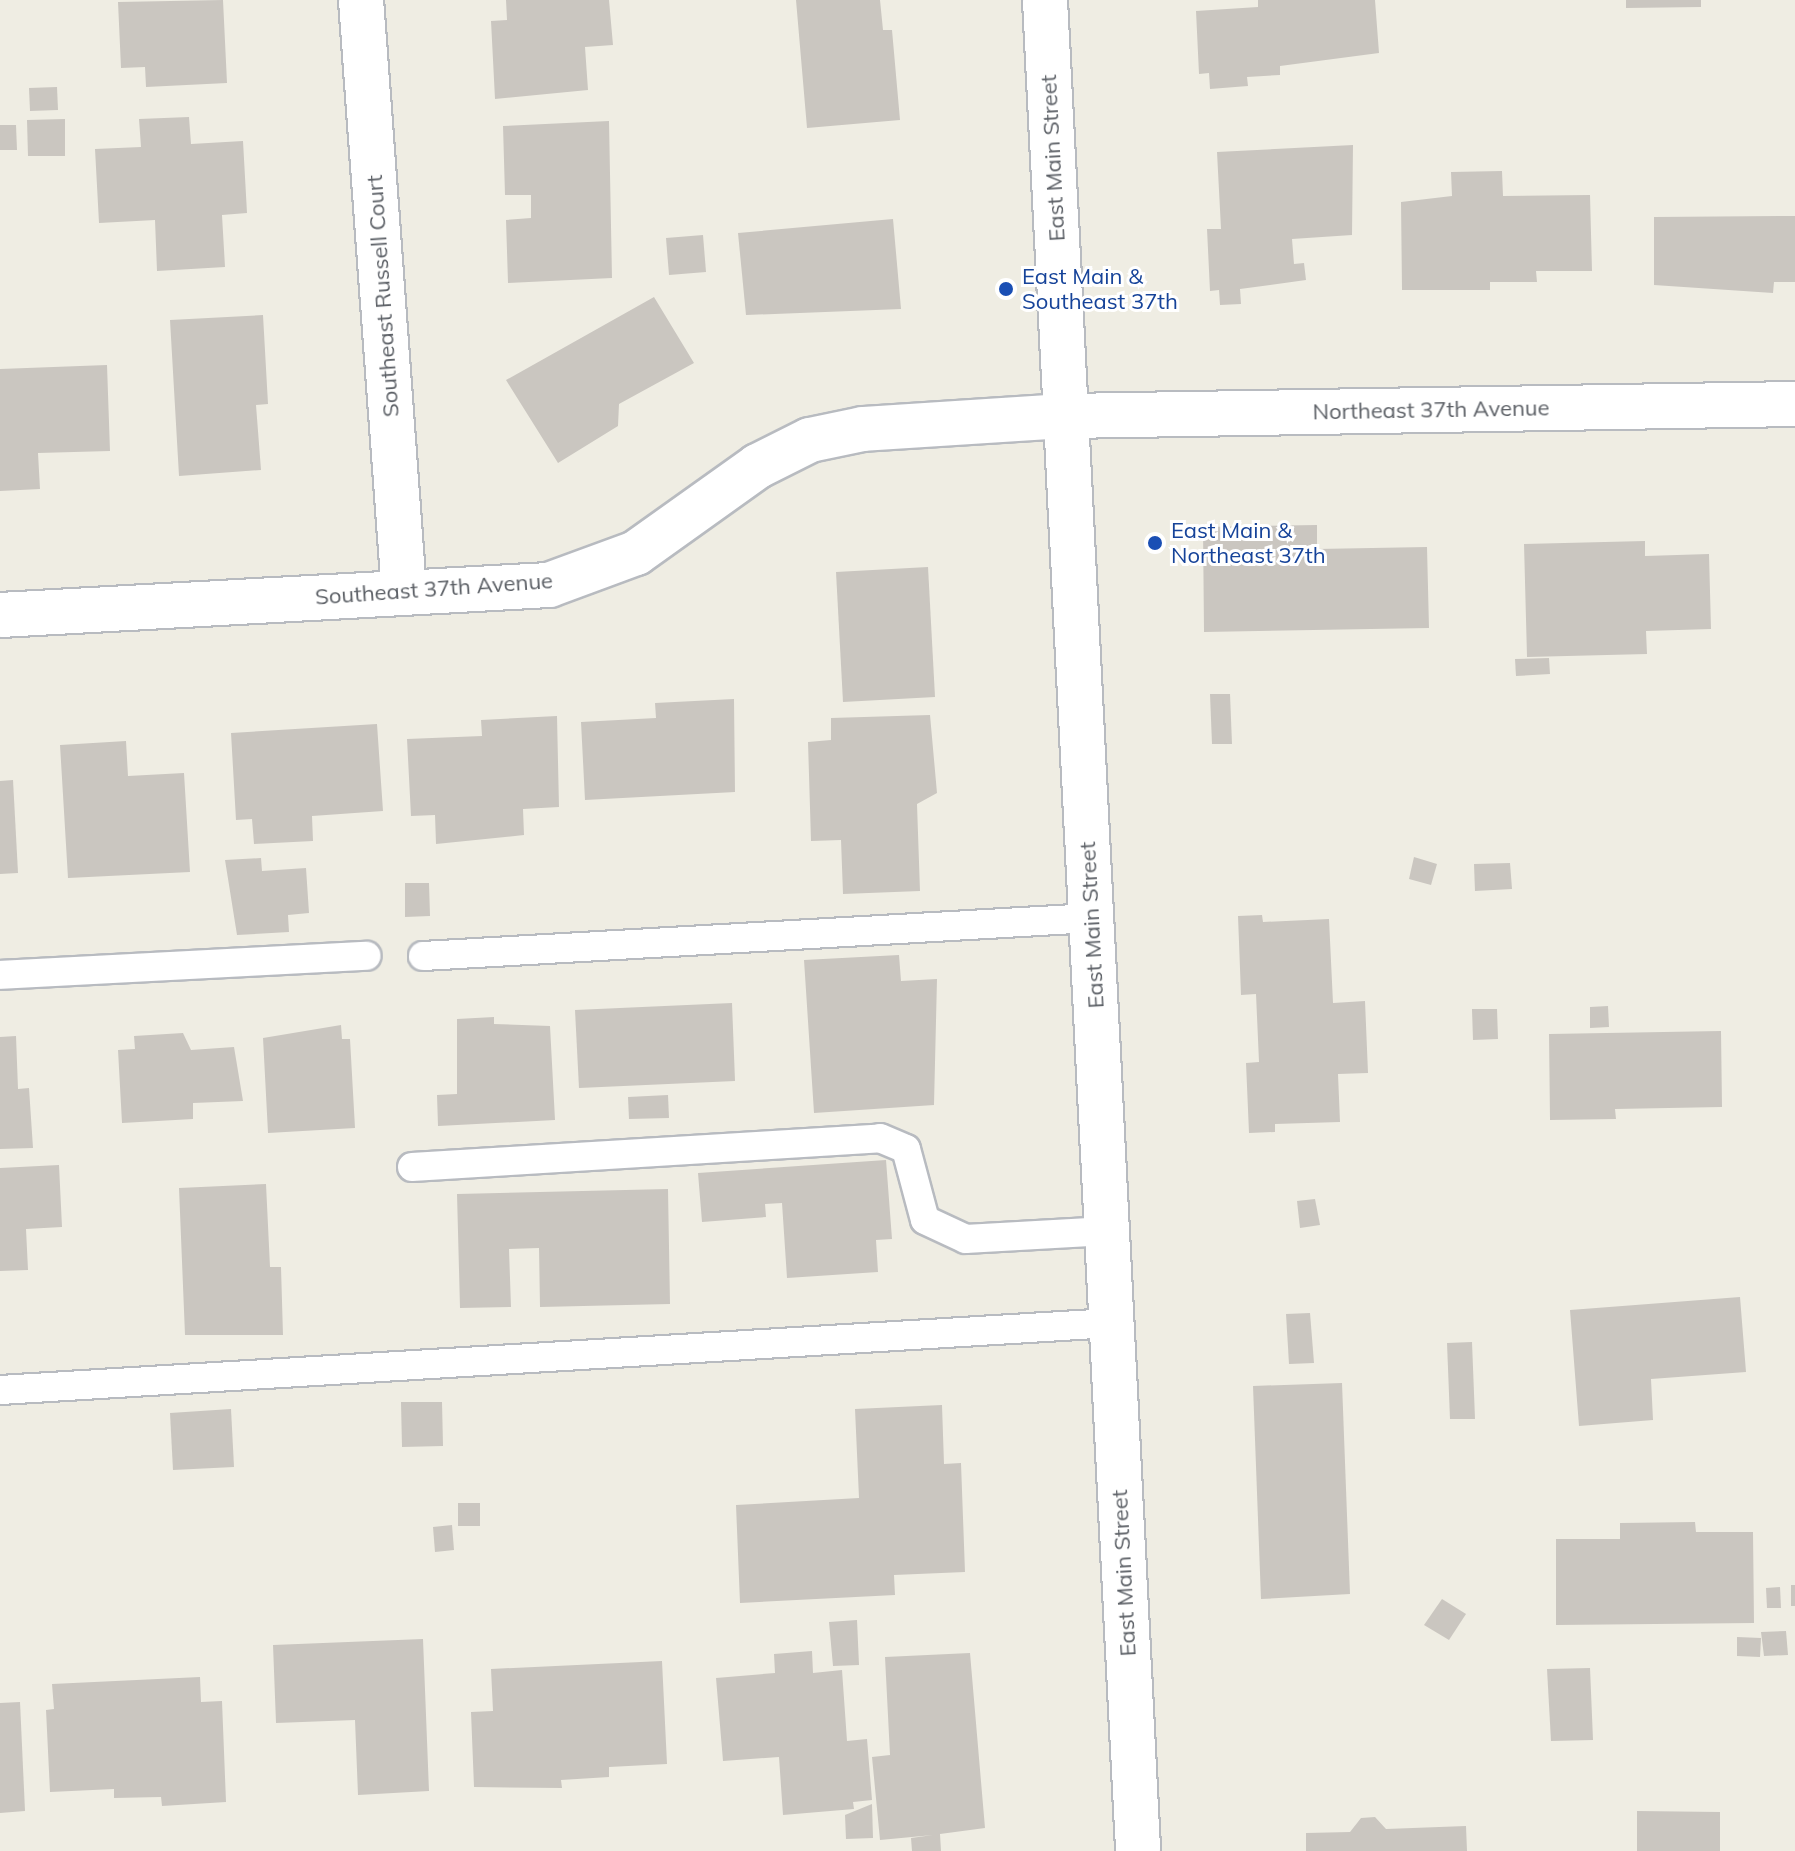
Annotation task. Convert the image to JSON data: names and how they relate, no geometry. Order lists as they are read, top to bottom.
{
  "streets": {
    "street": [
      "East Main Street",
      "Southeast Russell Court",
      "Northeast 37th Avenue",
      "Southeast 37th Avenue"
    ]
  },
  "crossings": [
    ["East Main Street", "Northeast 37th Avenue"],
    ["East Main Street", "Southeast 37th Avenue"],
    ["Southeast Russell Court", "Southeast 37th Avenue"],
    ["Northeast 37th Avenue", "Southeast 37th Avenue"]
  ],
  "places": ["East Main & Southeast 37th", "East Main & Northeast 37th"]
}
